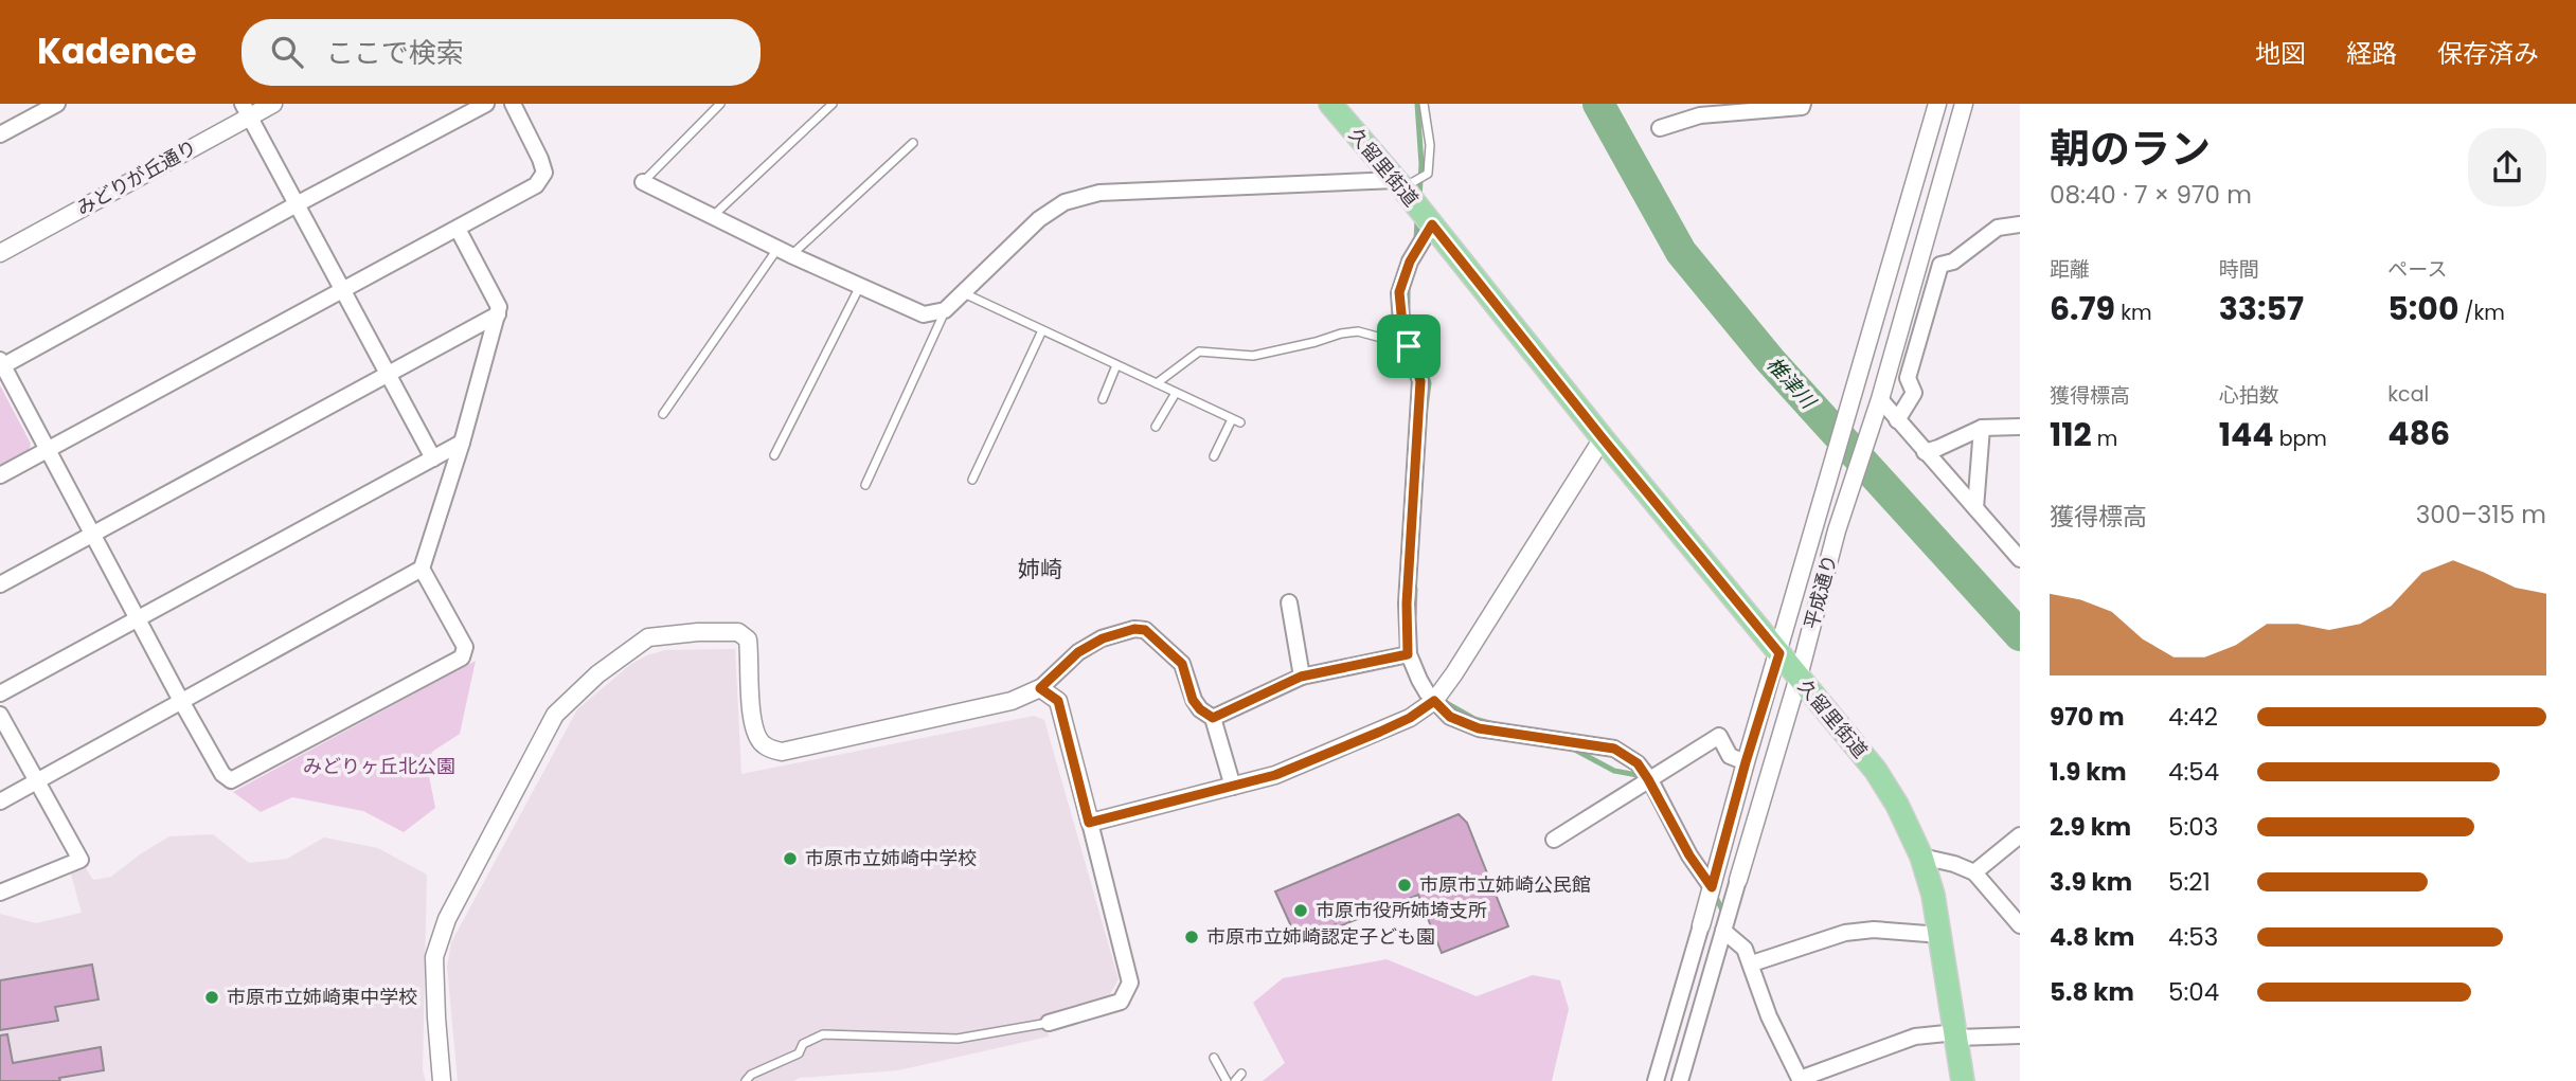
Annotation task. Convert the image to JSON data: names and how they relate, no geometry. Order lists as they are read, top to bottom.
{
  "streets": {
    "main road": ["久留里街道"],
    "street": ["みどりが丘通り", "平成通り"]
  },
  "crossings": [
    ["久留里街道", "平成通り"]
  ],
  "districts": ["姉崎"],
  "water": ["椎津川"],
  "parks": ["みどりヶ丘北公園"],
  "places": [
    "市原市立姉崎中学校",
    "市原市立姉崎公民館",
    "市原市役所姉埼支所",
    "市原市立姉崎認定子ども園",
    "市原市立姉崎東中学校"
  ],
  "page": {
    "header": "Kadence",
    "search": "ここで検索",
    "nav": ["地図", "経路", "保存済み"],
    "heading": ["朝のラン", "08:40 · 7 × 970 m"],
    "stats": [
      ["距離", "6.79 km"],
      ["時間", "33:57"],
      ["ペース", "5:00 /km"],
      ["獲得標高", "112 m"],
      ["心拍数", "144 bpm"],
      ["kcal", "486"]
    ],
    "chart": ["獲得標高", "300–315 m"],
    "list": [
      {
        "name": "970 m",
        "note": "4:42"
      },
      {
        "name": "1.9 km",
        "note": "4:54"
      },
      {
        "name": "2.9 km",
        "note": "5:03"
      },
      {
        "name": "3.9 km",
        "note": "5:21"
      },
      {
        "name": "4.8 km",
        "note": "4:53"
      },
      {
        "name": "5.8 km",
        "note": "5:04"
      }
    ]
  }
}
